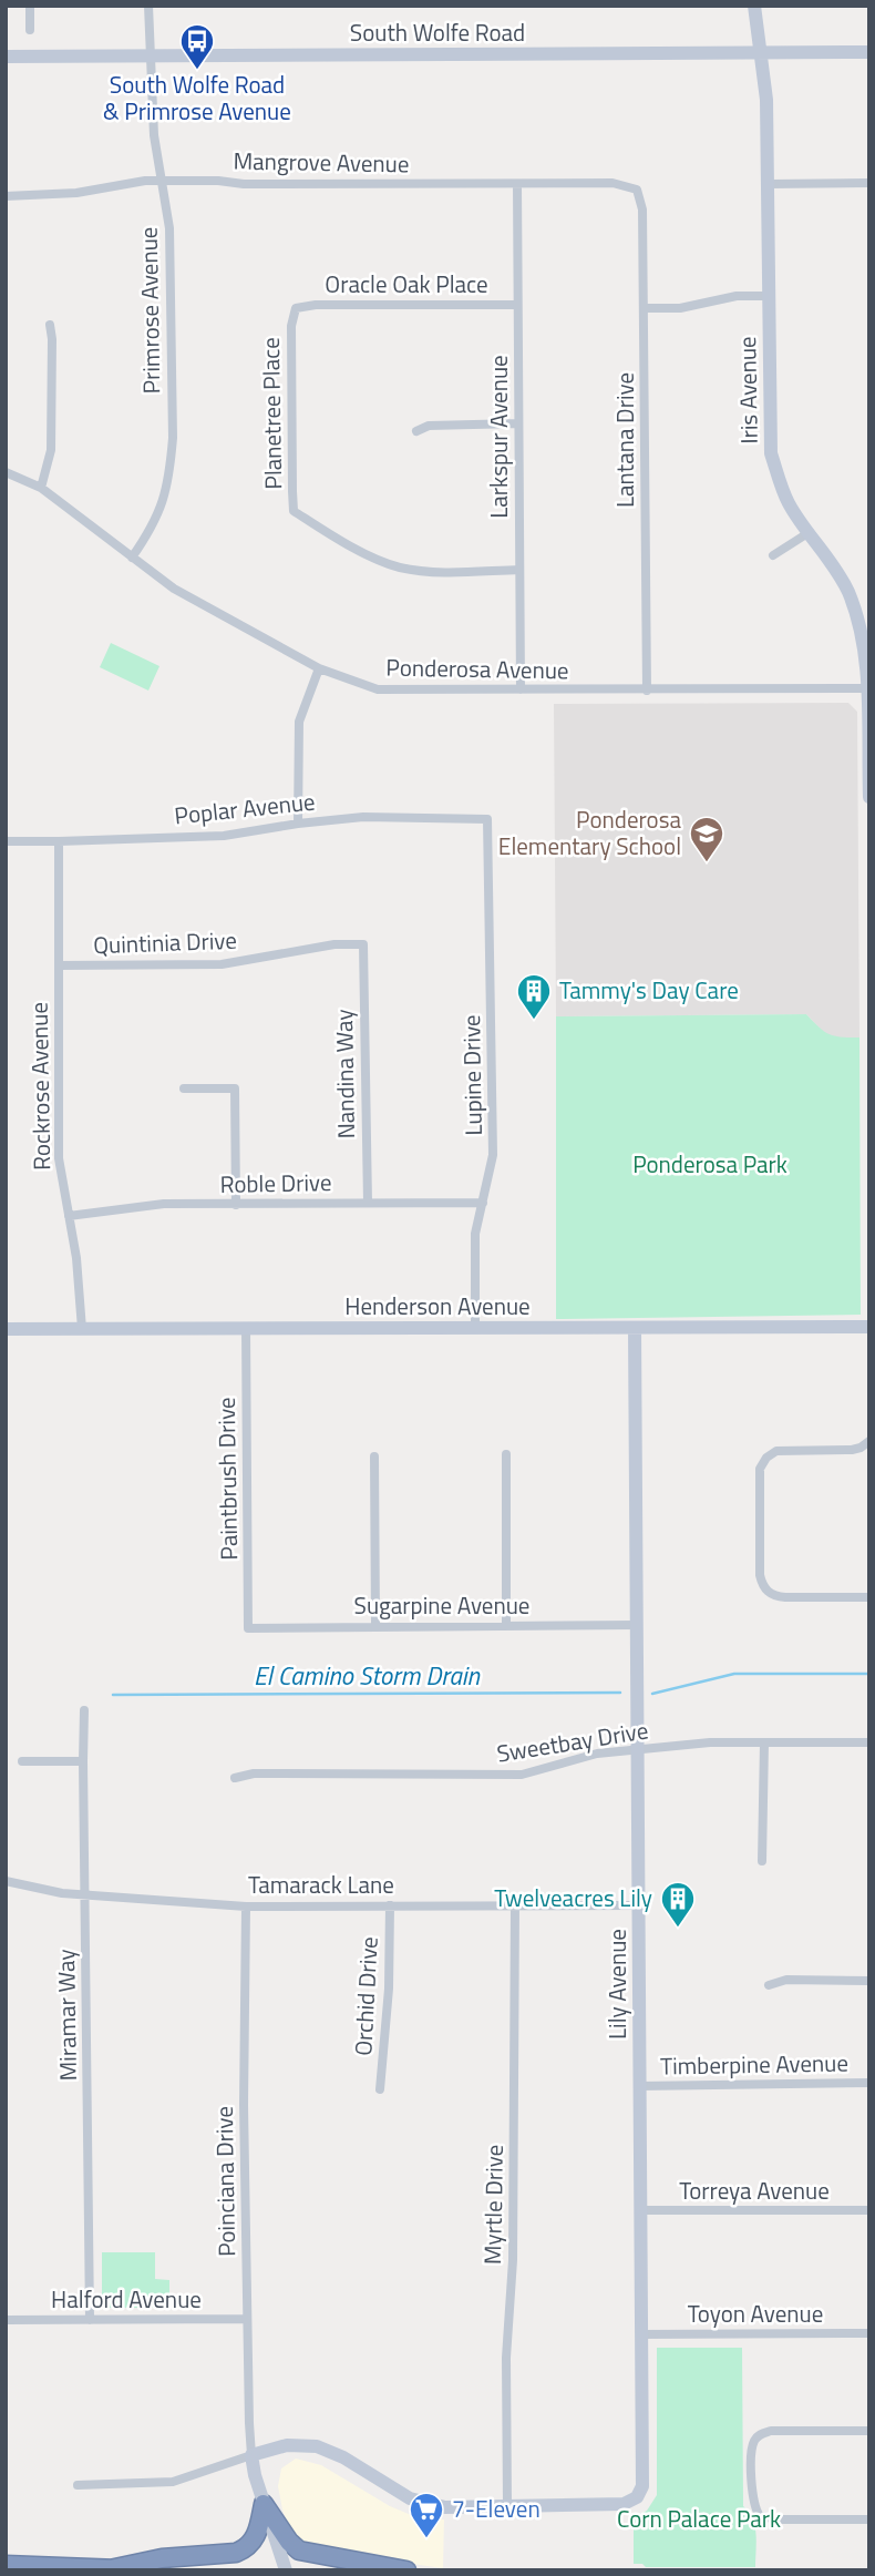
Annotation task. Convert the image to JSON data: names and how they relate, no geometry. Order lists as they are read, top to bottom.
{
  "streets": {
    "street": [
      "South Wolfe Road",
      "Mangrove Avenue",
      "Oracle Oak Place",
      "Primrose Avenue",
      "Iris Avenue",
      "Planetree Place",
      "Larkspur Avenue",
      "Lantana Drive",
      "Ponderosa Avenue",
      "Poplar Avenue",
      "Quintinia Drive",
      "Nandina Way",
      "Lupine Drive",
      "Rockrose Avenue",
      "Roble Drive",
      "Henderson Avenue",
      "Paintbrush Drive",
      "Sugarpine Avenue",
      "Sweetbay Drive",
      "Tamarack Lane",
      "Lily Avenue",
      "Orchid Drive",
      "Miramar Way",
      "Timberpine Avenue",
      "Poinciana Drive",
      "Torreya Avenue",
      "Myrtle Drive",
      "Halford Avenue",
      "Toyon Avenue"
    ]
  },
  "crossings": [
    ["South Wolfe Road", "Primrose Avenue"],
    ["South Wolfe Road", "Iris Avenue"],
    ["Mangrove Avenue", "Primrose Avenue"],
    ["Mangrove Avenue", "Larkspur Avenue"],
    ["Mangrove Avenue", "Lantana Drive"],
    ["Oracle Oak Place", "Planetree Place"],
    ["Oracle Oak Place", "Larkspur Avenue"],
    ["Primrose Avenue", "Ponderosa Avenue"],
    ["Iris Avenue", "Ponderosa Avenue"],
    ["Planetree Place", "Larkspur Avenue"],
    ["Larkspur Avenue", "Ponderosa Avenue"],
    ["Lantana Drive", "Ponderosa Avenue"],
    ["Poplar Avenue", "Lupine Drive"],
    ["Poplar Avenue", "Rockrose Avenue"],
    ["Quintinia Drive", "Nandina Way"],
    ["Quintinia Drive", "Rockrose Avenue"],
    ["Nandina Way", "Roble Drive"],
    ["Lupine Drive", "Roble Drive"],
    ["Lupine Drive", "Henderson Avenue"],
    ["Rockrose Avenue", "Roble Drive"],
    ["Rockrose Avenue", "Henderson Avenue"],
    ["Henderson Avenue", "Paintbrush Drive"],
    ["Henderson Avenue", "Lily Avenue"],
    ["Paintbrush Drive", "Sugarpine Avenue"],
    ["Sugarpine Avenue", "Lily Avenue"],
    ["Sweetbay Drive", "Lily Avenue"],
    ["Tamarack Lane", "Lily Avenue"],
    ["Tamarack Lane", "Orchid Drive"],
    ["Tamarack Lane", "Miramar Way"],
    ["Tamarack Lane", "Poinciana Drive"],
    ["Tamarack Lane", "Myrtle Drive"],
    ["Lily Avenue", "Timberpine Avenue"],
    ["Lily Avenue", "Torreya Avenue"],
    ["Lily Avenue", "Myrtle Drive"],
    ["Lily Avenue", "Toyon Avenue"],
    ["Miramar Way", "Halford Avenue"],
    ["Poinciana Drive", "Halford Avenue"]
  ],
  "water": ["El Camino Storm Drain"],
  "parks": ["Ponderosa Park", "Corn Palace Park"],
  "places": {
    "bus stop": ["South Wolfe Road & Primrose Avenue"],
    "school or university": ["Ponderosa Elementary School"],
    "building": ["Tammy's Day Care", "Twelveacres Lily"],
    "supermarket": ["7-Eleven"]
  }
}
